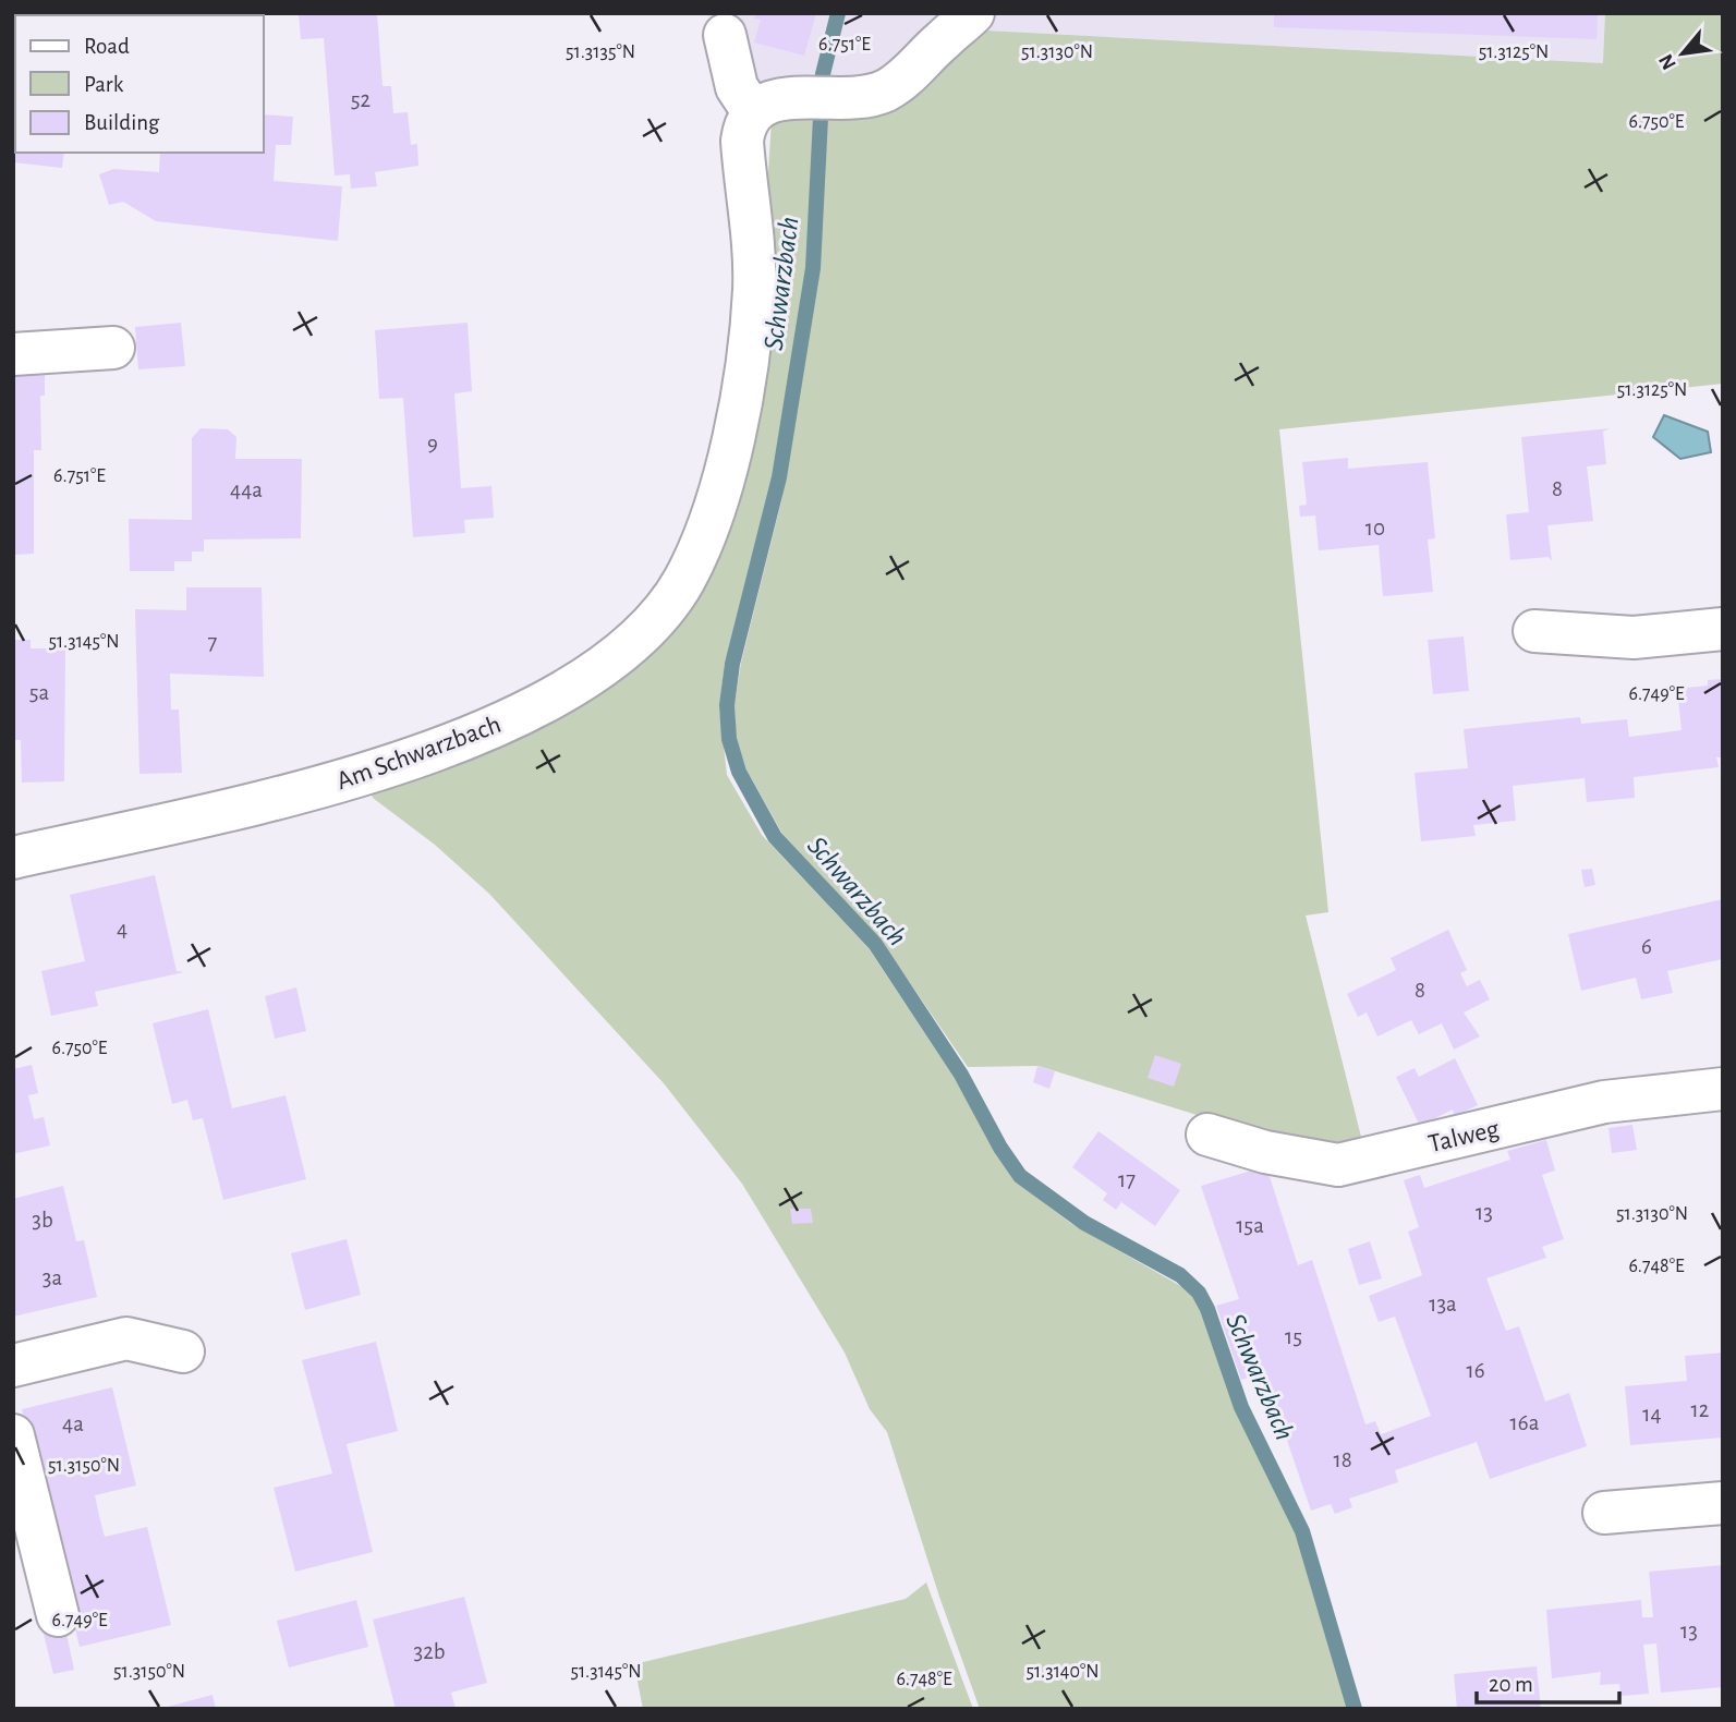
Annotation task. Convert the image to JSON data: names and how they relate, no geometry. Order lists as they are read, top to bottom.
{
  "streets": {
    "street": ["Am Schwarzbach", "Talweg"]
  },
  "water": ["Schwarzbach"],
  "house_numbers": [
    "52",
    "9",
    "8",
    "44a",
    "10",
    "7",
    "5a",
    "4",
    "6",
    "8",
    "17",
    "13",
    "3b",
    "15a",
    "3a",
    "13a",
    "15",
    "16",
    "12",
    "14",
    "16a",
    "4a",
    "18",
    "13",
    "32b"
  ],
  "legend": ["Road", "Park", "Building"],
  "scale_bar": "20 m",
  "north": "bottom left",
  "coordinates": [
    "6.751°E",
    "51.3135°N",
    "51.3130°N",
    "51.3125°N",
    "6.750°E",
    "51.3145°N",
    "6.749°E",
    "6.748°E",
    "51.3150°N",
    "51.3140°N"
  ]
}
